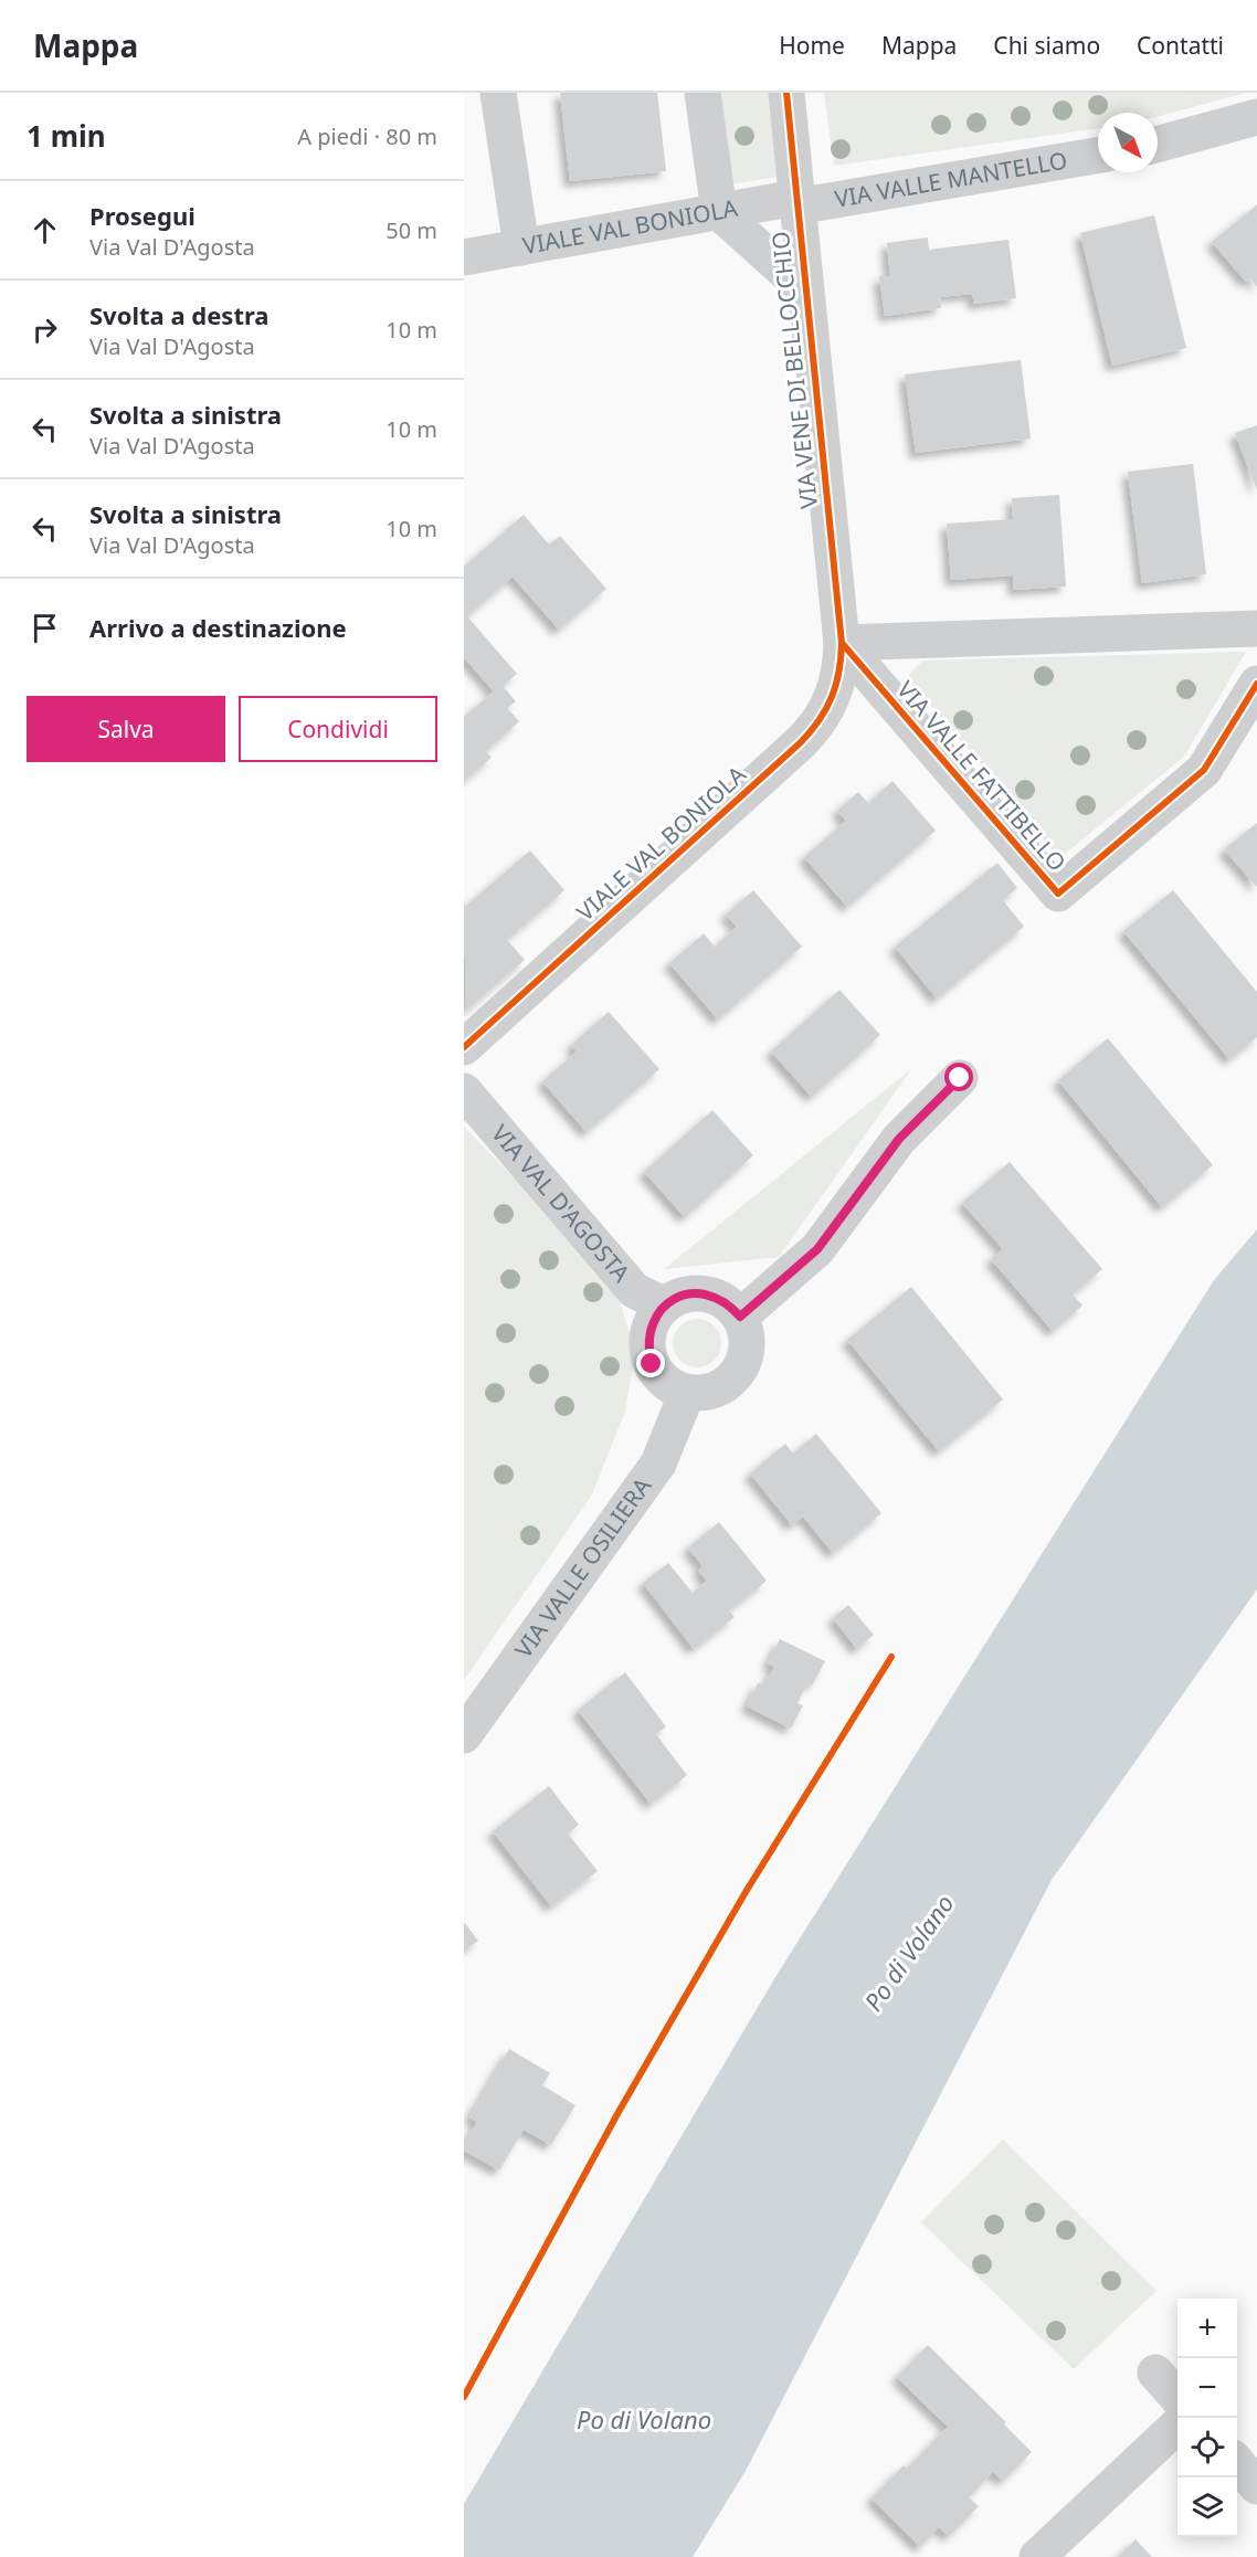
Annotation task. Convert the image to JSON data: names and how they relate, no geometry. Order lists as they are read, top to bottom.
{
  "streets": {
    "street": [
      "VIA VALLE MANTELLO",
      "VIALE VAL BONIOLA",
      "VIA VENE DI BELLOCCHIO",
      "VIA VALLE FATTIBELLO",
      "VIA VAL D'AGOSTA",
      "VIA VALLE OSILIERA"
    ]
  },
  "crossings": [
    ["VIA VALLE MANTELLO", "VIALE VAL BONIOLA"],
    ["VIA VALLE MANTELLO", "VIA VENE DI BELLOCCHIO"],
    ["VIALE VAL BONIOLA", "VIA VENE DI BELLOCCHIO"],
    ["VIALE VAL BONIOLA", "VIA VALLE FATTIBELLO"],
    ["VIA VENE DI BELLOCCHIO", "VIA VALLE FATTIBELLO"],
    ["VIA VAL D'AGOSTA", "VIA VALLE OSILIERA"]
  ],
  "water": ["Po di Volano"],
  "north": "bottom right",
  "page": {
    "header": "Mappa",
    "nav": [
      "Home",
      "Mappa",
      "Chi siamo",
      "Contatti"
    ],
    "heading": ["1 min", "A piedi · 80 m"],
    "list": [
      ["Prosegui", "Via Val D'Agosta", "50 m"],
      ["Svolta a destra", "Via Val D'Agosta", "10 m"],
      ["Svolta a sinistra", "Via Val D'Agosta", "10 m"],
      ["Svolta a sinistra", "Via Val D'Agosta", "10 m"],
      "Arrivo a destinazione"
    ],
    "buttons": ["Salva", "Condividi"],
    "map_buttons": ["+", "−"]
  }
}
